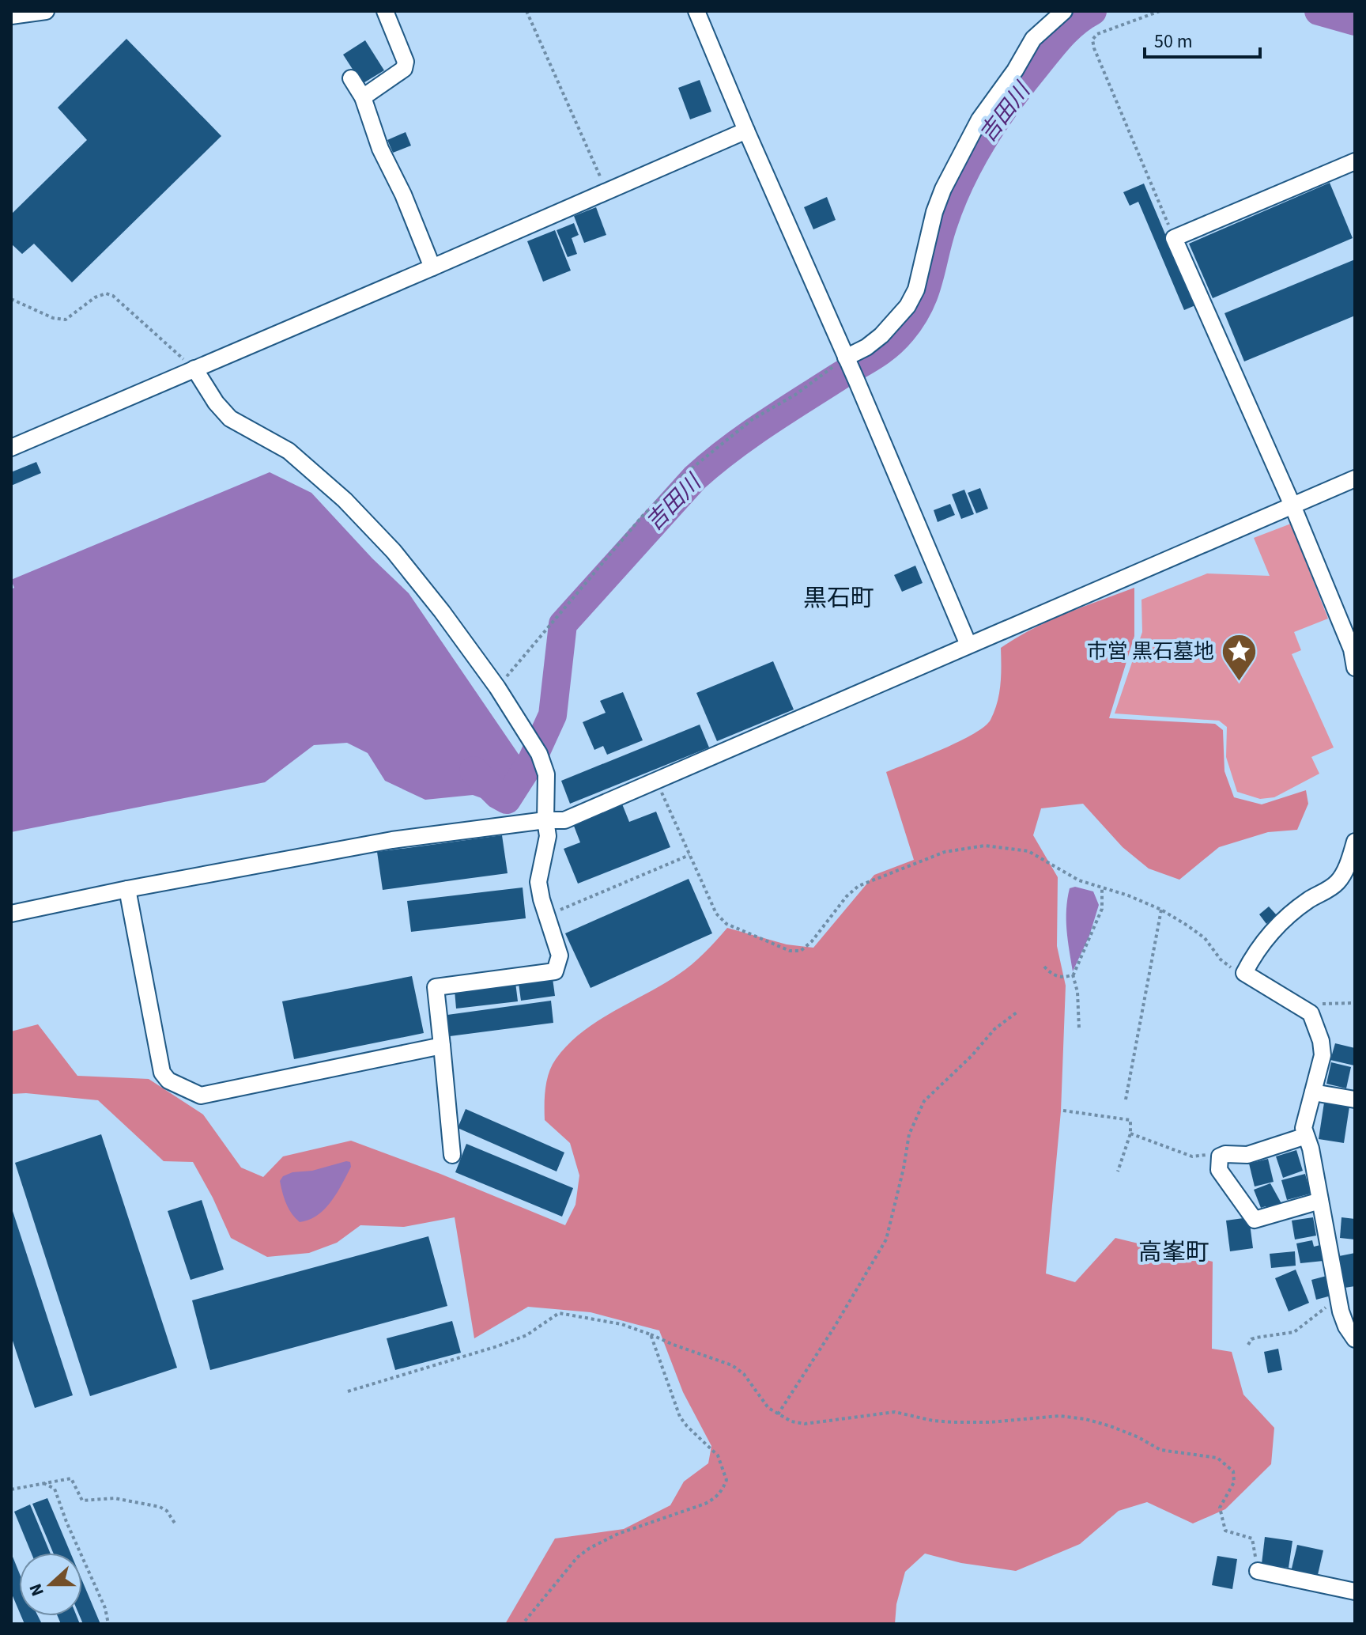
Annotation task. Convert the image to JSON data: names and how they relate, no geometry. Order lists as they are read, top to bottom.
{
  "districts": ["黒石町", "高峯町"],
  "water": ["吉田川"],
  "places": {
    "place": ["市営 黒石墓地"]
  },
  "scale_bar": "50 m",
  "north": "left"
}
